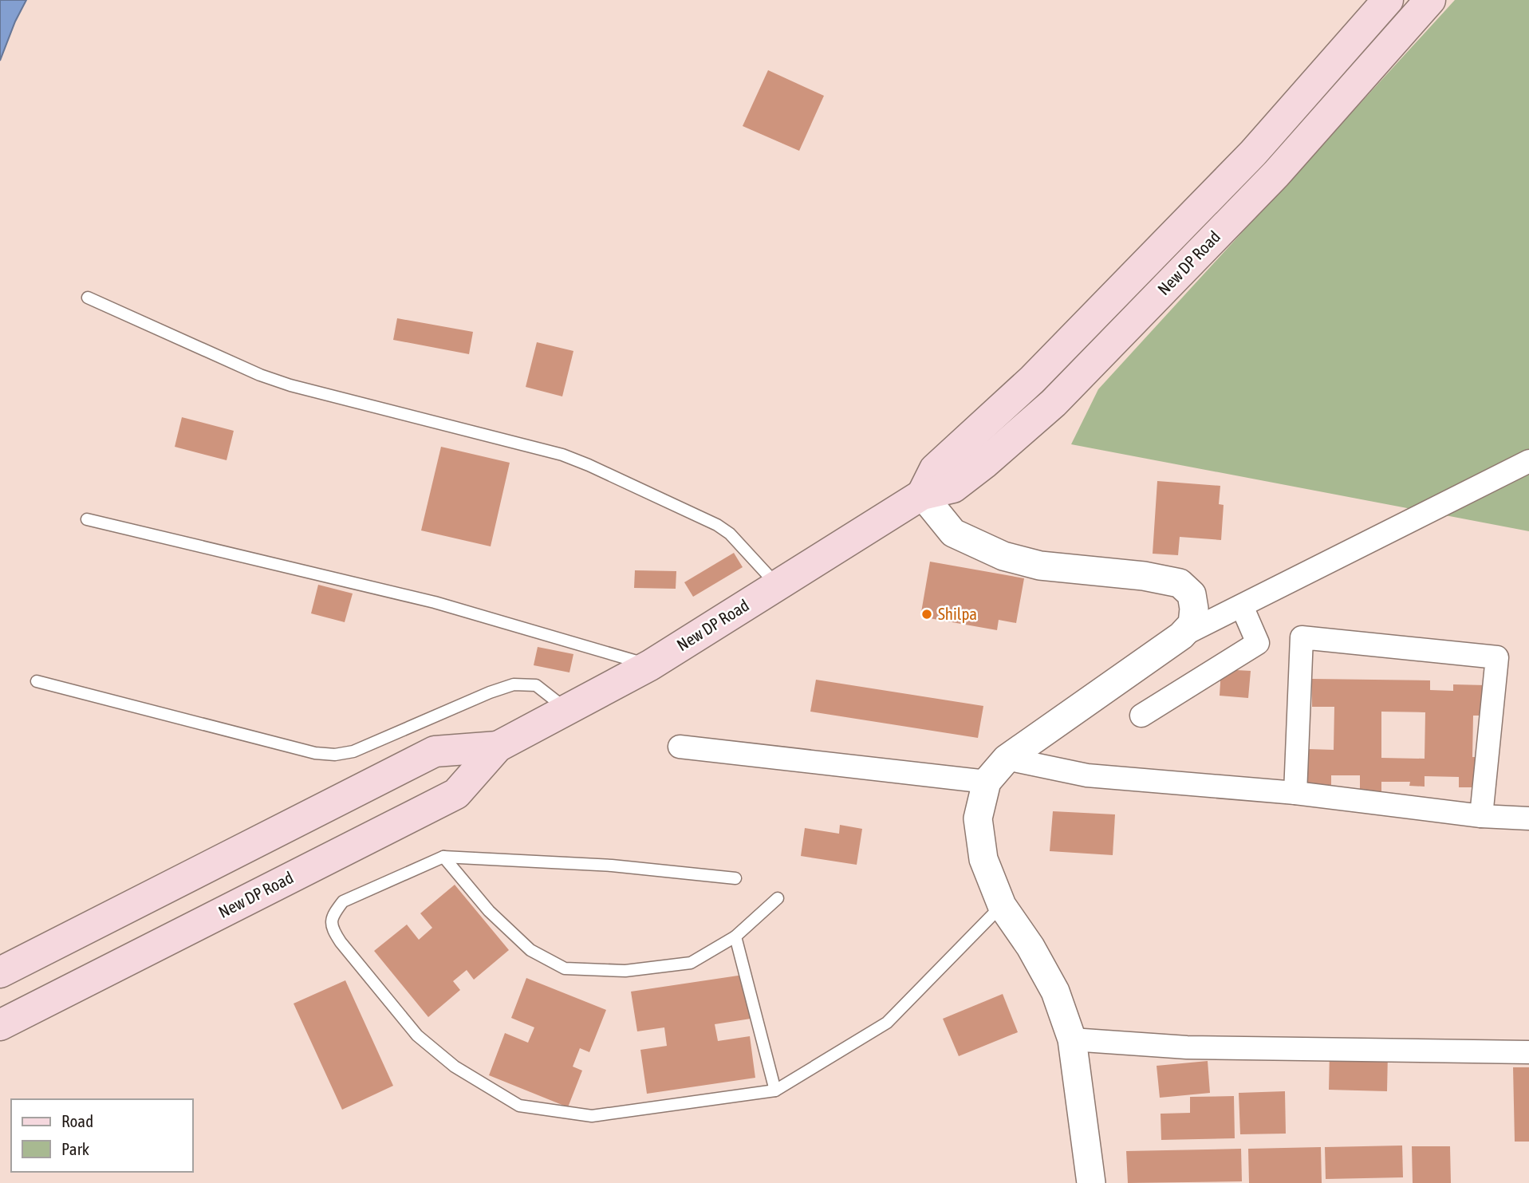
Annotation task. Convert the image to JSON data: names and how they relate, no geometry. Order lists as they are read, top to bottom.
{
  "streets": {
    "main road": ["New DP Road"]
  },
  "places": ["Shilpa"],
  "legend": ["Road", "Park"]
}
